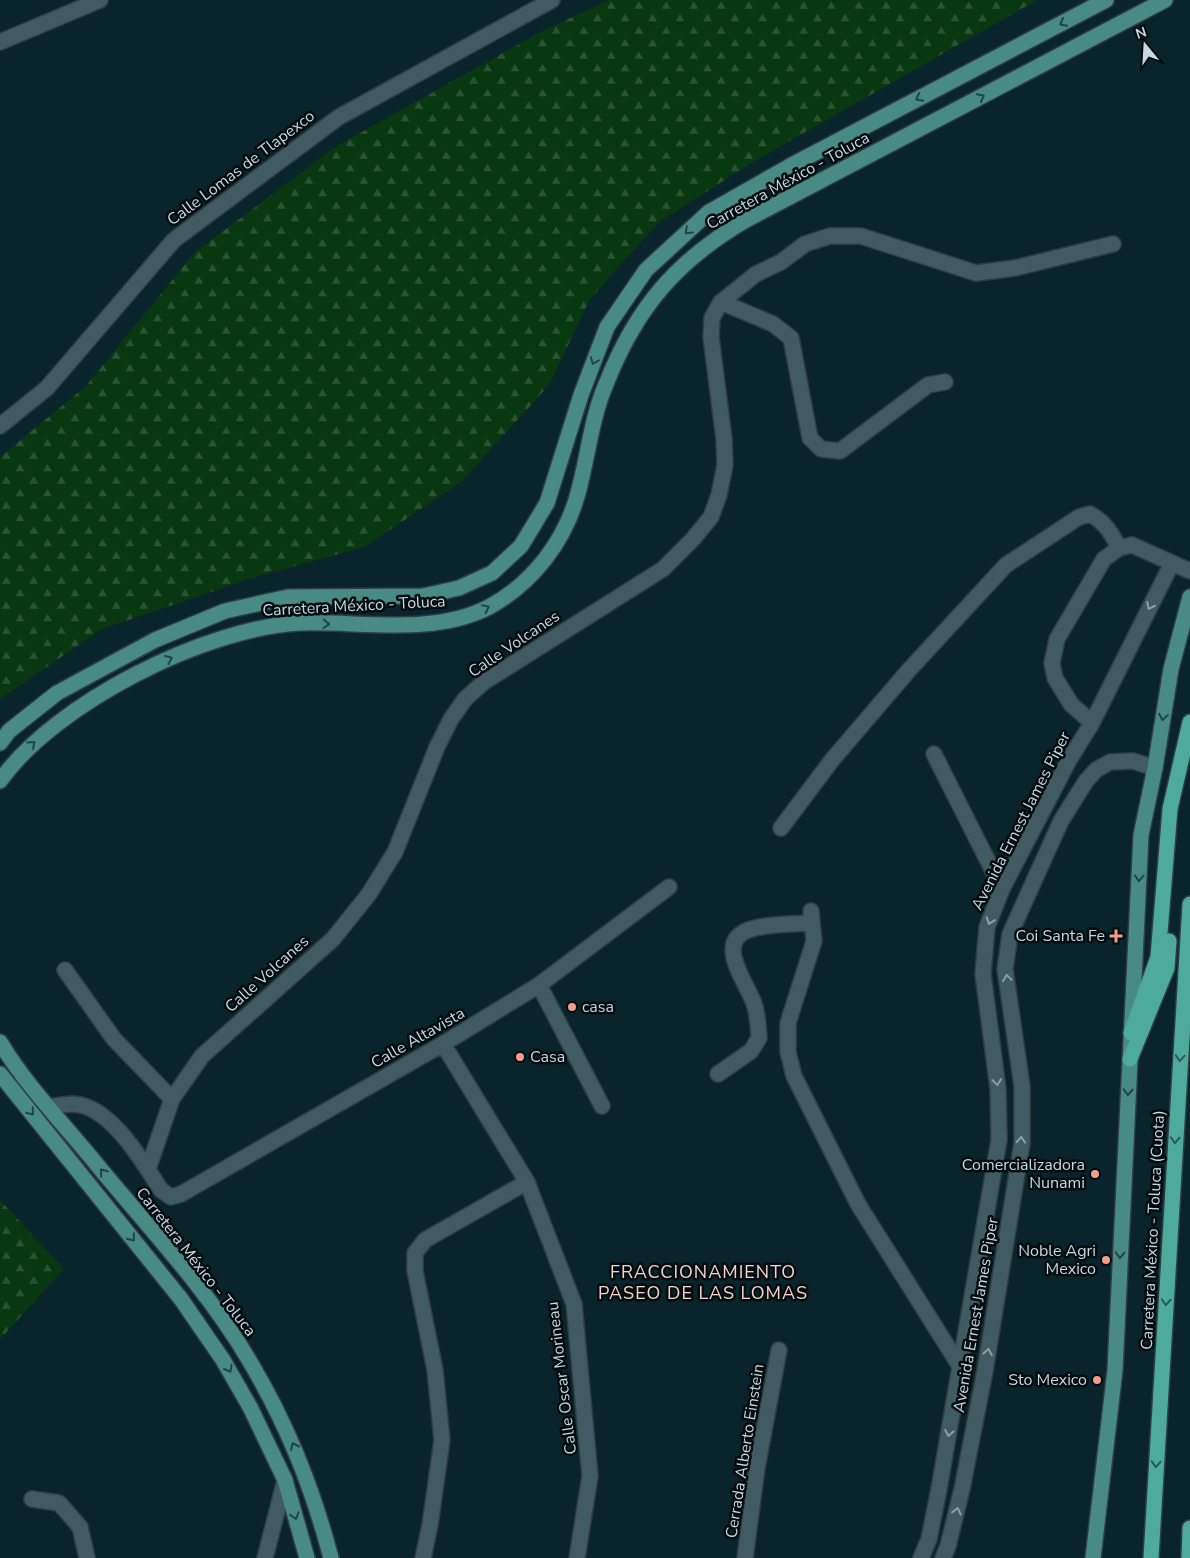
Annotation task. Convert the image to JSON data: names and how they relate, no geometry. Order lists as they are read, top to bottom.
{
  "streets": {
    "highway": ["Carretera México - Toluca (Cuota)"],
    "main road": ["Carretera México - Toluca"],
    "street": [
      "Calle Lomas de Tlapexco",
      "Calle Volcanes",
      "Avenida Ernest James Piper",
      "Calle Altavista",
      "Calle Oscar Morineau",
      "Cerrada Alberto Einstein"
    ]
  },
  "crossings": [
    ["Calle Volcanes", "Calle Altavista"],
    ["Calle Altavista", "Calle Oscar Morineau"]
  ],
  "districts": ["FRACCIONAMIENTO PASEO DE LAS LOMAS"],
  "places": {
    "health": ["Coi Santa Fe"],
    "other": [
      "casa",
      "Casa",
      "Comercializadora Nunami",
      "Noble Agri Mexico",
      "Sto Mexico"
    ]
  },
  "north": "top"
}
